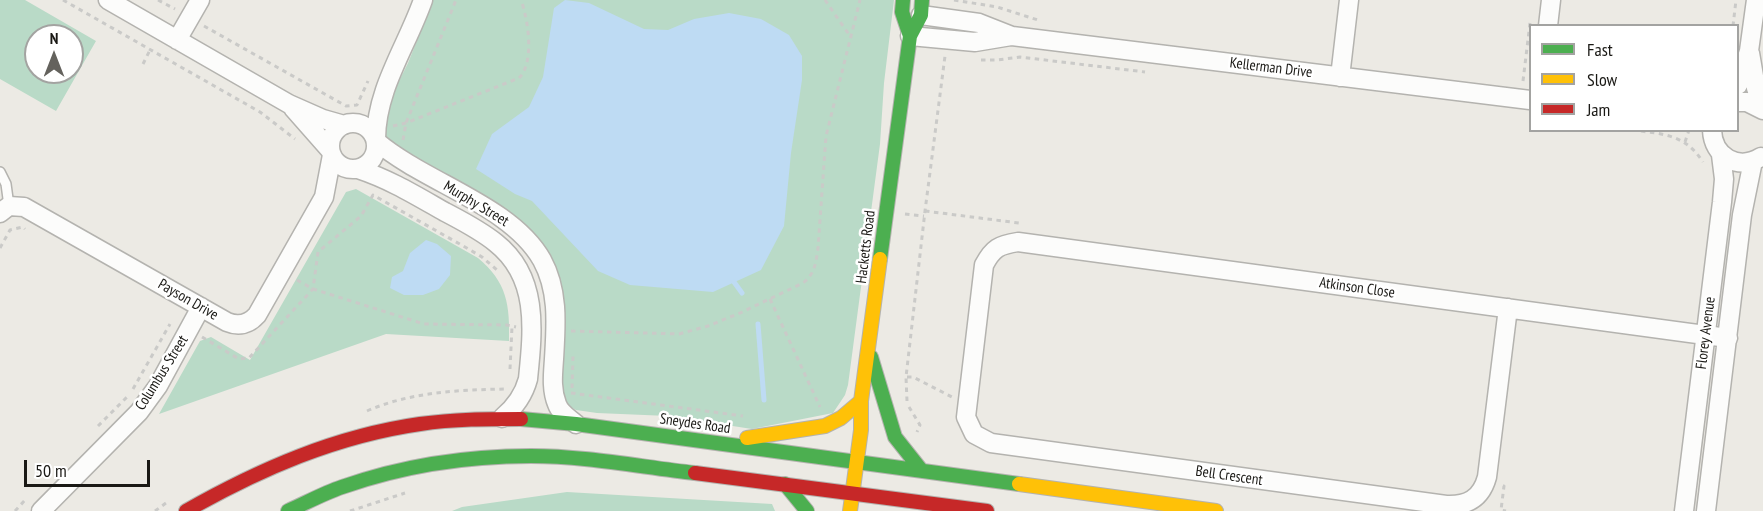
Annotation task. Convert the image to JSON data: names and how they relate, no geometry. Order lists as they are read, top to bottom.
{
  "streets": {
    "main road": ["Hacketts Road", "Sneydes Road"],
    "street": [
      "Kellerman Drive",
      "Murphy Street",
      "Atkinson Close",
      "Payson Drive",
      "Florey Avenue",
      "Columbus Street",
      "Bell Crescent"
    ]
  },
  "crossings": [
    ["Kellerman Drive", "Hacketts Road"],
    ["Murphy Street", "Payson Drive"],
    ["Murphy Street", "Sneydes Road"],
    ["Hacketts Road", "Sneydes Road"],
    ["Atkinson Close", "Florey Avenue"],
    ["Atkinson Close", "Bell Crescent"],
    ["Payson Drive", "Columbus Street"]
  ],
  "legend": ["Fast", "Slow", "Jam"],
  "scale_bar": "50 m",
  "north": "top"
}
